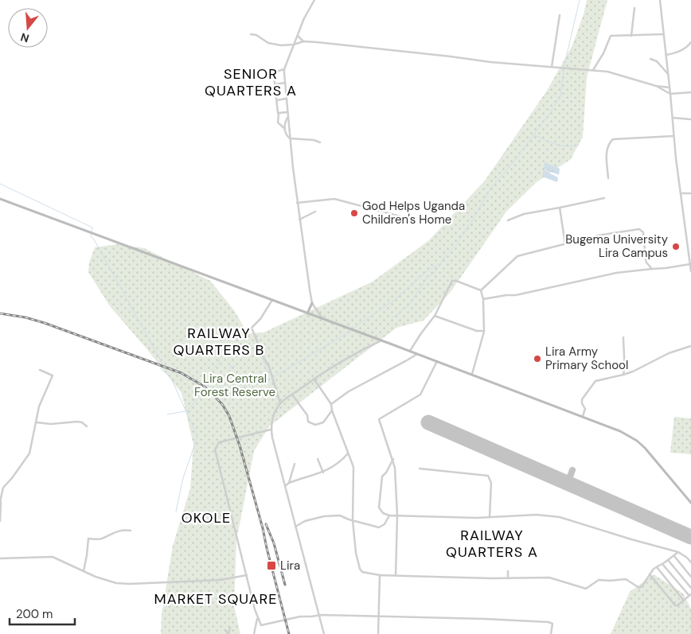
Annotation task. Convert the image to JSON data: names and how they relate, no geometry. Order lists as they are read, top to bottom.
{
  "districts": [
    "SENIOR QUARTERS A",
    "RAILWAY QUARTERS B",
    "OKOLE",
    "RAILWAY QUARTERS A",
    "MARKET SQUARE"
  ],
  "parks": ["Lira Central Forest Reserve"],
  "places": {
    "other": ["God Helps Uganda Children's Home", "Bugema University Lira Campus", "Lira Army Primary School"],
    "transit": ["Lira"]
  },
  "scale_bar": "200 m",
  "north": "bottom"
}
